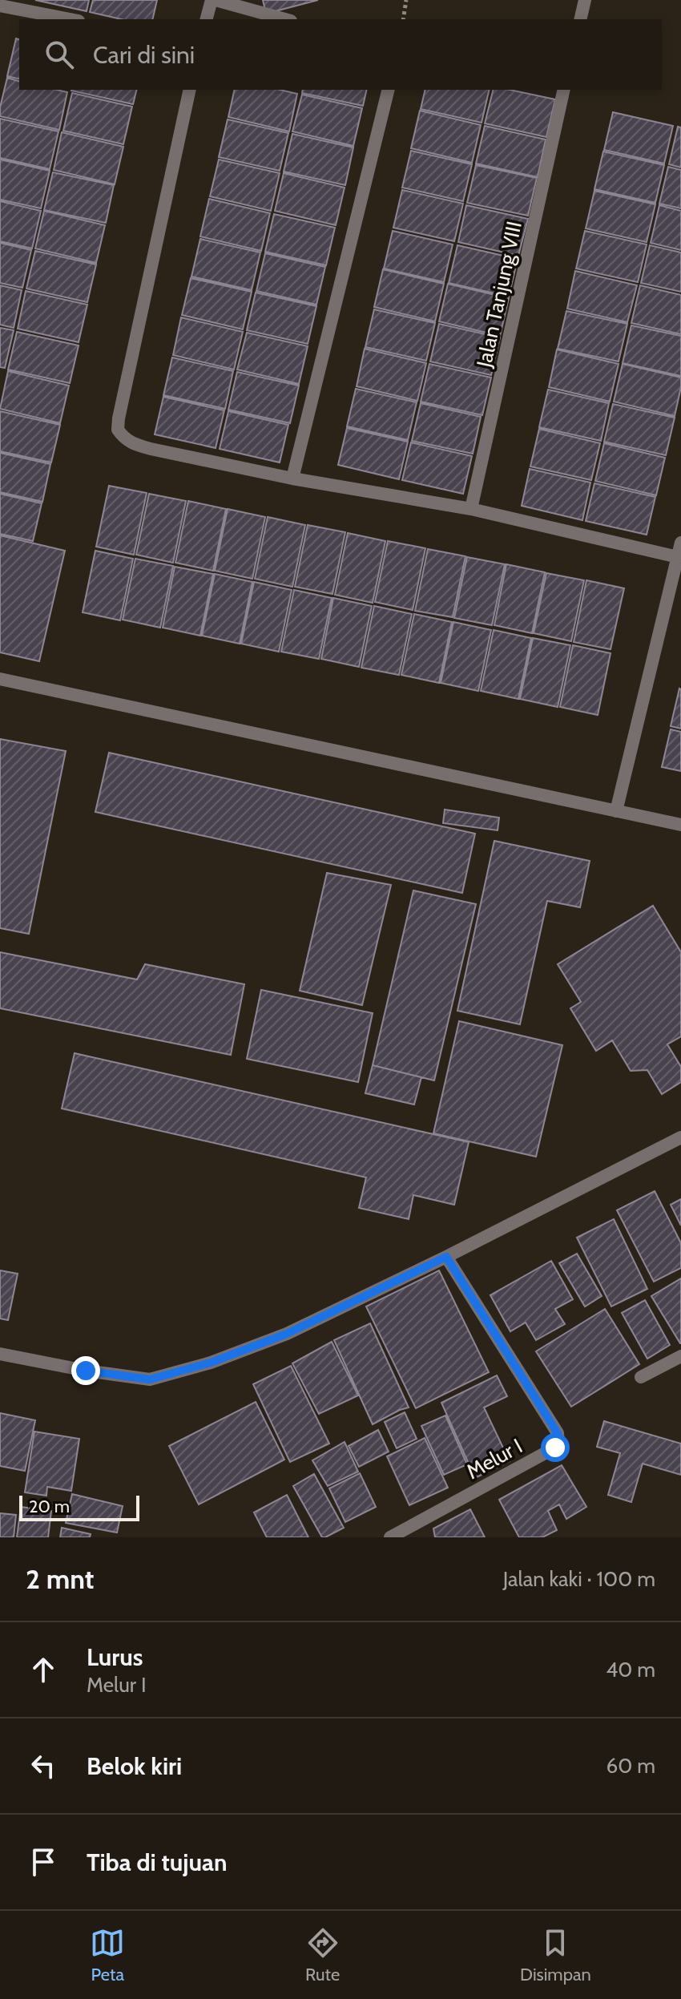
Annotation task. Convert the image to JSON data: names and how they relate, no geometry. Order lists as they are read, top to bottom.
{
  "streets": {
    "street": ["Jalan Tanjung VIII", "Melur I"]
  },
  "scale_bar": "20 m",
  "page": {
    "search": "Cari di sini",
    "scale": "20 m",
    "heading": ["2 mnt", "Jalan kaki · 100 m"],
    "list": [
      ["Lurus", "Melur I", "40 m"],
      ["Belok kiri", "60 m"],
      "Tiba di tujuan"
    ],
    "nav": ["Peta", "Rute", "Disimpan"]
  }
}
